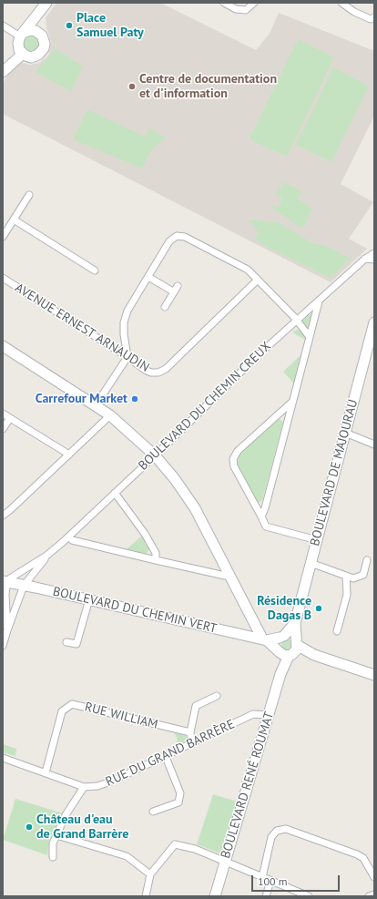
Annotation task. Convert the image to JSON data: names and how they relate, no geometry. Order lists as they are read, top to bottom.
{
  "streets": {
    "street": [
      "AVENUE ERNEST ARNAUDIN",
      "BOULEVARD DU CHEMIN CREUX",
      "BOULEVARD DE MAJOURAU",
      "BOULEVARD DU CHEMIN VERT",
      "RUE WILLIAM",
      "RUE DU GRAND BARRÈRE",
      "BOULEVARD RENÉ ROUMAT"
    ]
  },
  "crossings": [
    ["BOULEVARD DU CHEMIN CREUX", "BOULEVARD DU CHEMIN VERT"],
    ["BOULEVARD DE MAJOURAU", "BOULEVARD DU CHEMIN VERT"],
    ["BOULEVARD DE MAJOURAU", "BOULEVARD RENÉ ROUMAT"],
    ["RUE DU GRAND BARRÈRE", "BOULEVARD RENÉ ROUMAT"]
  ],
  "places": [
    "Place Samuel Paty",
    "Centre de documentation et d'information",
    "Carrefour Market",
    "Résidence Dagas B",
    "Château d'eau de Grand Barrère"
  ],
  "scale_bar": "100 m"
}
